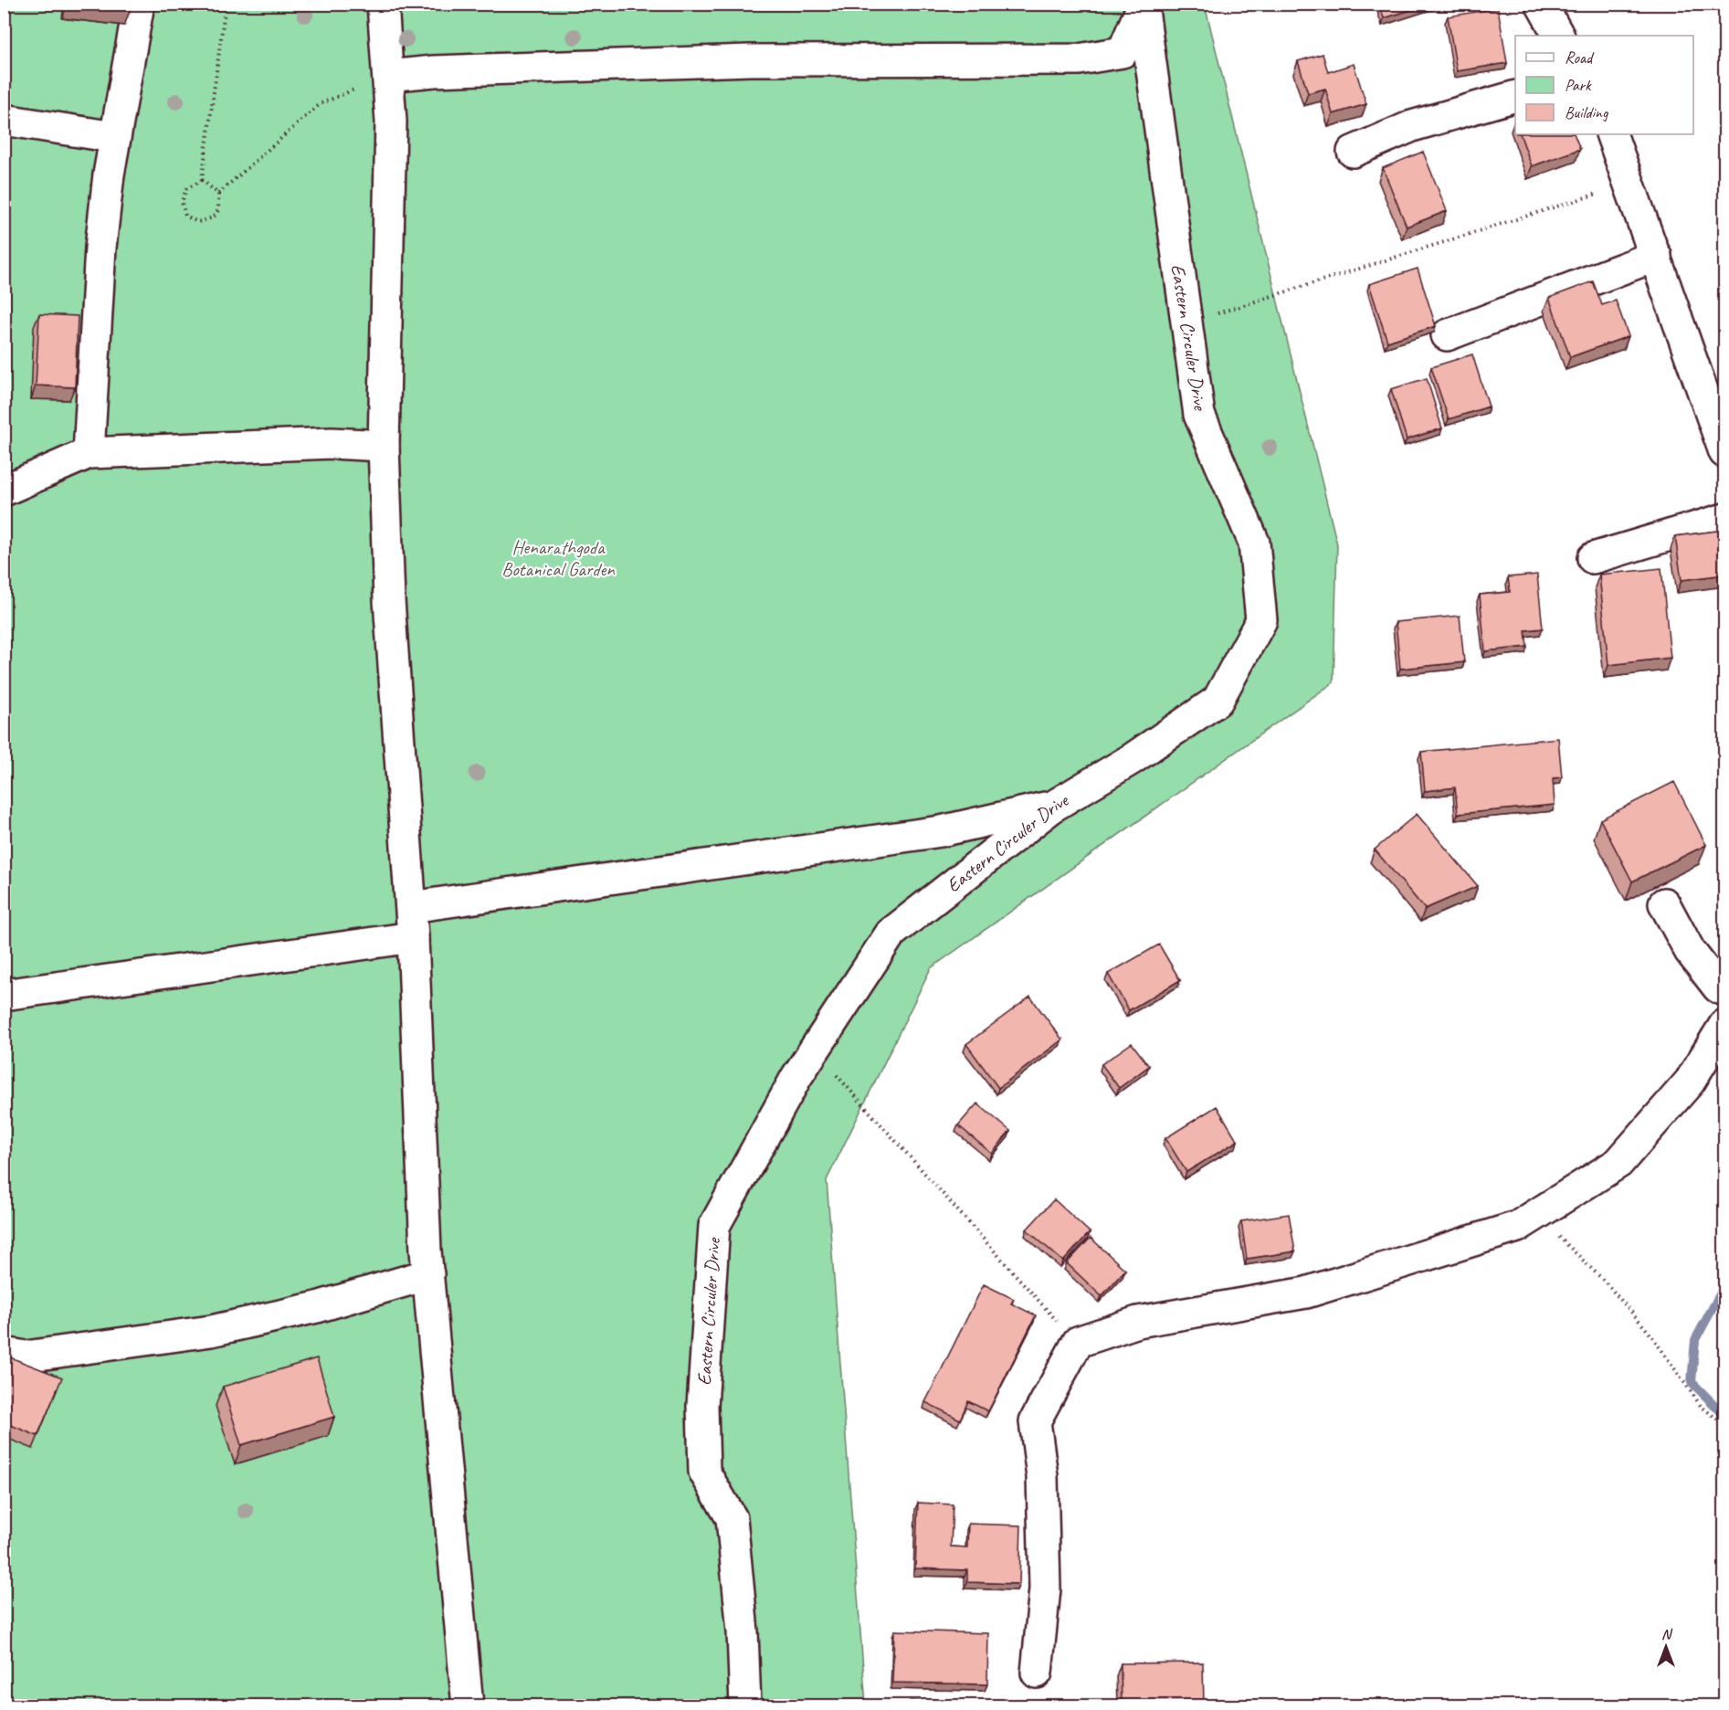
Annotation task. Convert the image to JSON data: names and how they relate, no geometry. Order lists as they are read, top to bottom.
{
  "streets": {
    "street": ["Eastern Circuler Drive"]
  },
  "parks": ["Henarathgoda Botanical Garden"],
  "legend": ["Road", "Park", "Building"],
  "north": "top"
}
